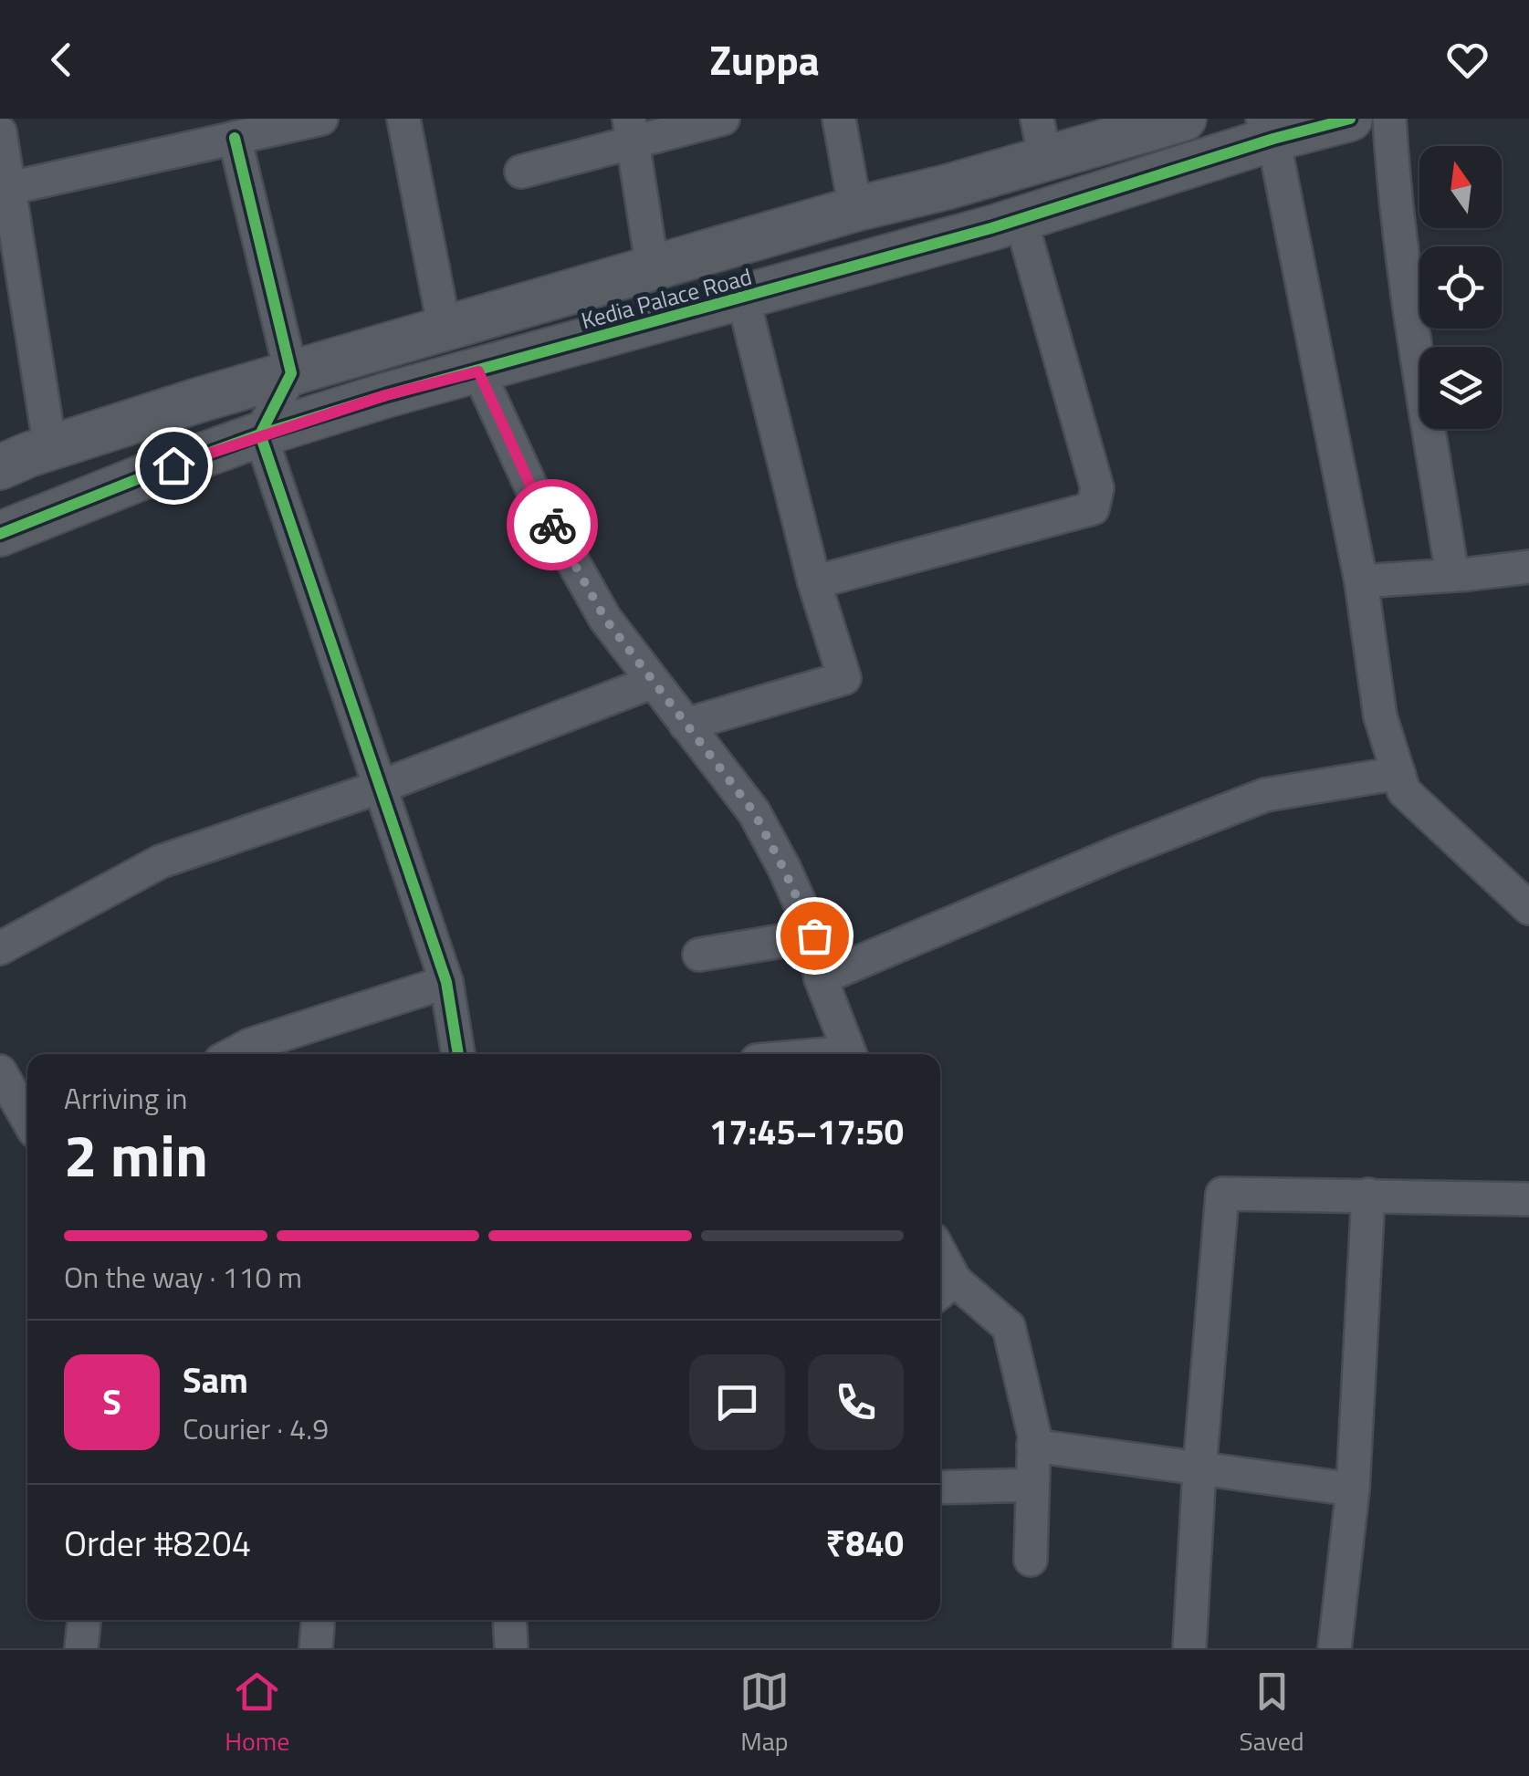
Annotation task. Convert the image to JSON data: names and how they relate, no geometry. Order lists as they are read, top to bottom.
{
  "streets": {
    "street": ["Kedia Palace Road"]
  },
  "north": "top",
  "page": {
    "header": "Zuppa",
    "heading": ["2 min", "Arriving in", "17:45–17:50"],
    "panel": [
      "Sam",
      "Courier · 4.9",
      "Order #8204",
      "₹840"
    ],
    "bar": "On the way · 110 m",
    "round": "S",
    "tabs": ["Home", "Map", "Saved"]
  }
}
